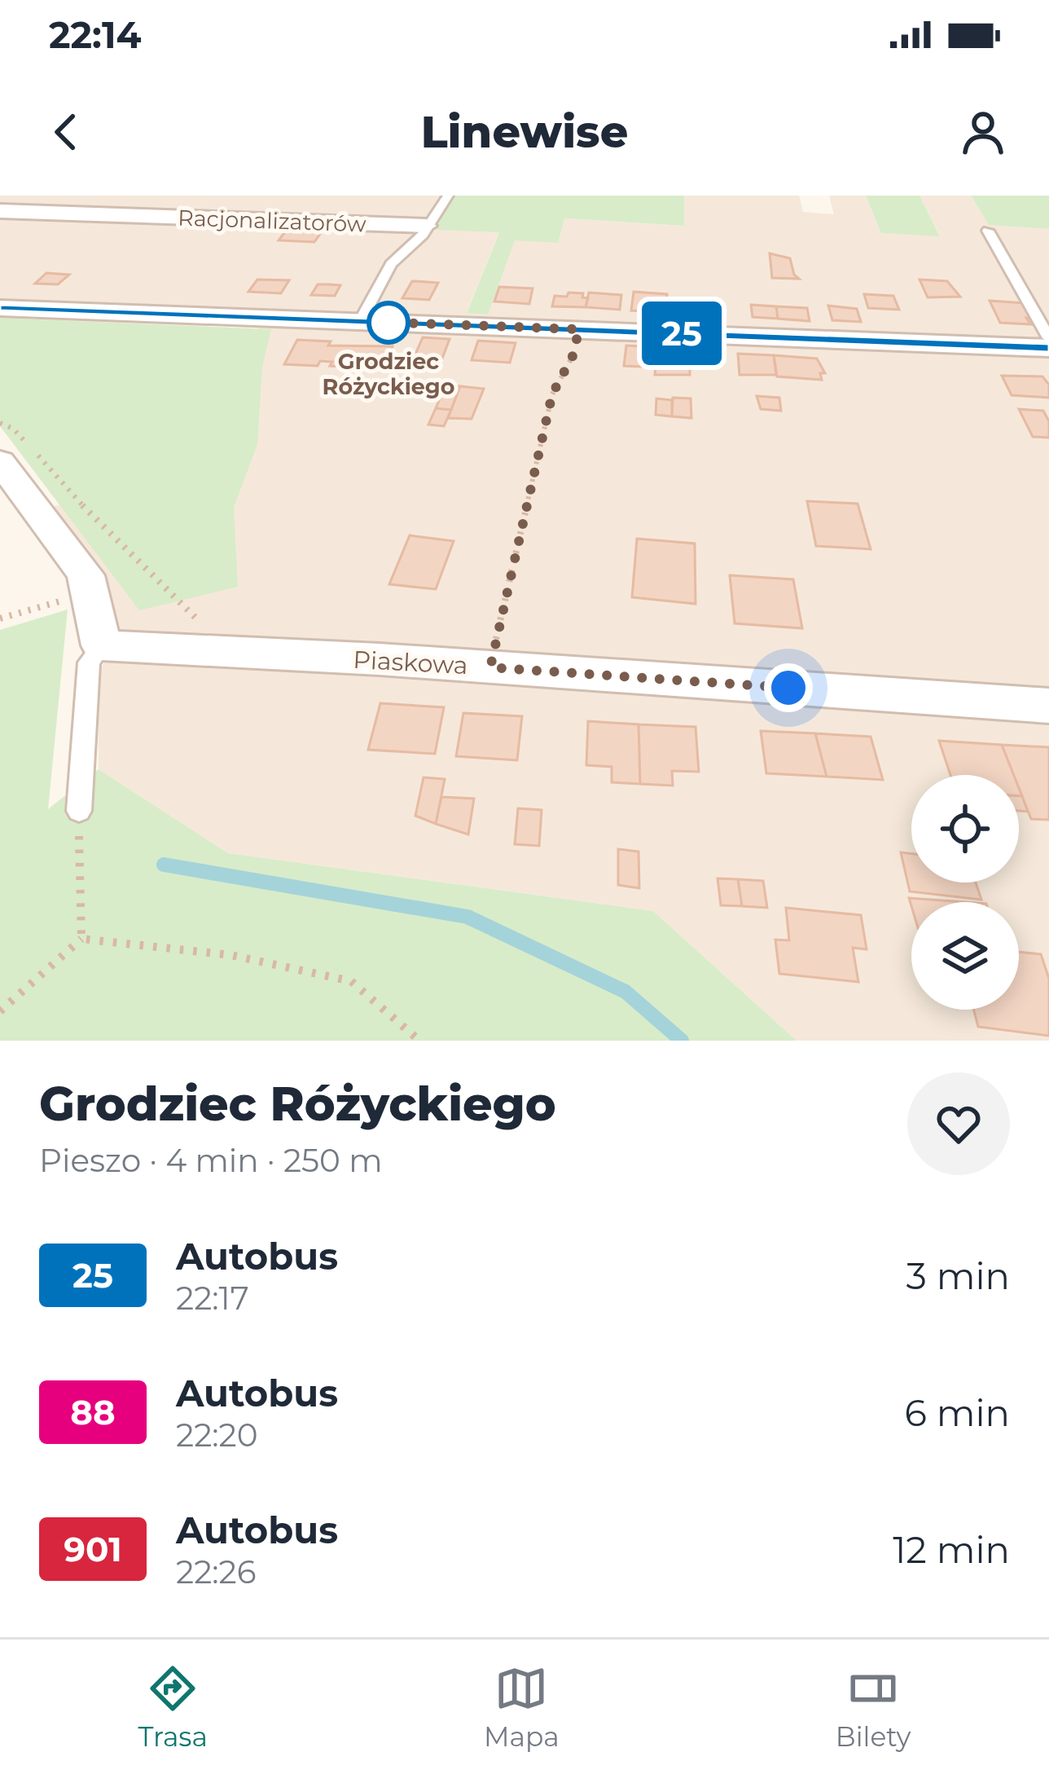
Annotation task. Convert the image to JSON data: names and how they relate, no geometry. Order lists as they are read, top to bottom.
{
  "streets": {
    "street": ["Racjonalizatorów", "Piaskowa"]
  },
  "places": ["Grodziec Różyckiego"],
  "lines": ["bus line 25"],
  "page": {
    "status": "22:14",
    "header": "Linewise",
    "on_map": "25",
    "heading": ["Grodziec Różyckiego", "Pieszo · 4 min · 250 m"],
    "list": [
      {
        "mark": "25",
        "name": "Autobus",
        "note": "22:17",
        "value": "3 min"
      },
      {
        "mark": "88",
        "name": "Autobus",
        "note": "22:20",
        "value": "6 min"
      },
      {
        "mark": "901",
        "name": "Autobus",
        "note": "22:26",
        "value": "12 min"
      }
    ],
    "tabs": ["Trasa", "Mapa", "Bilety"]
  }
}
